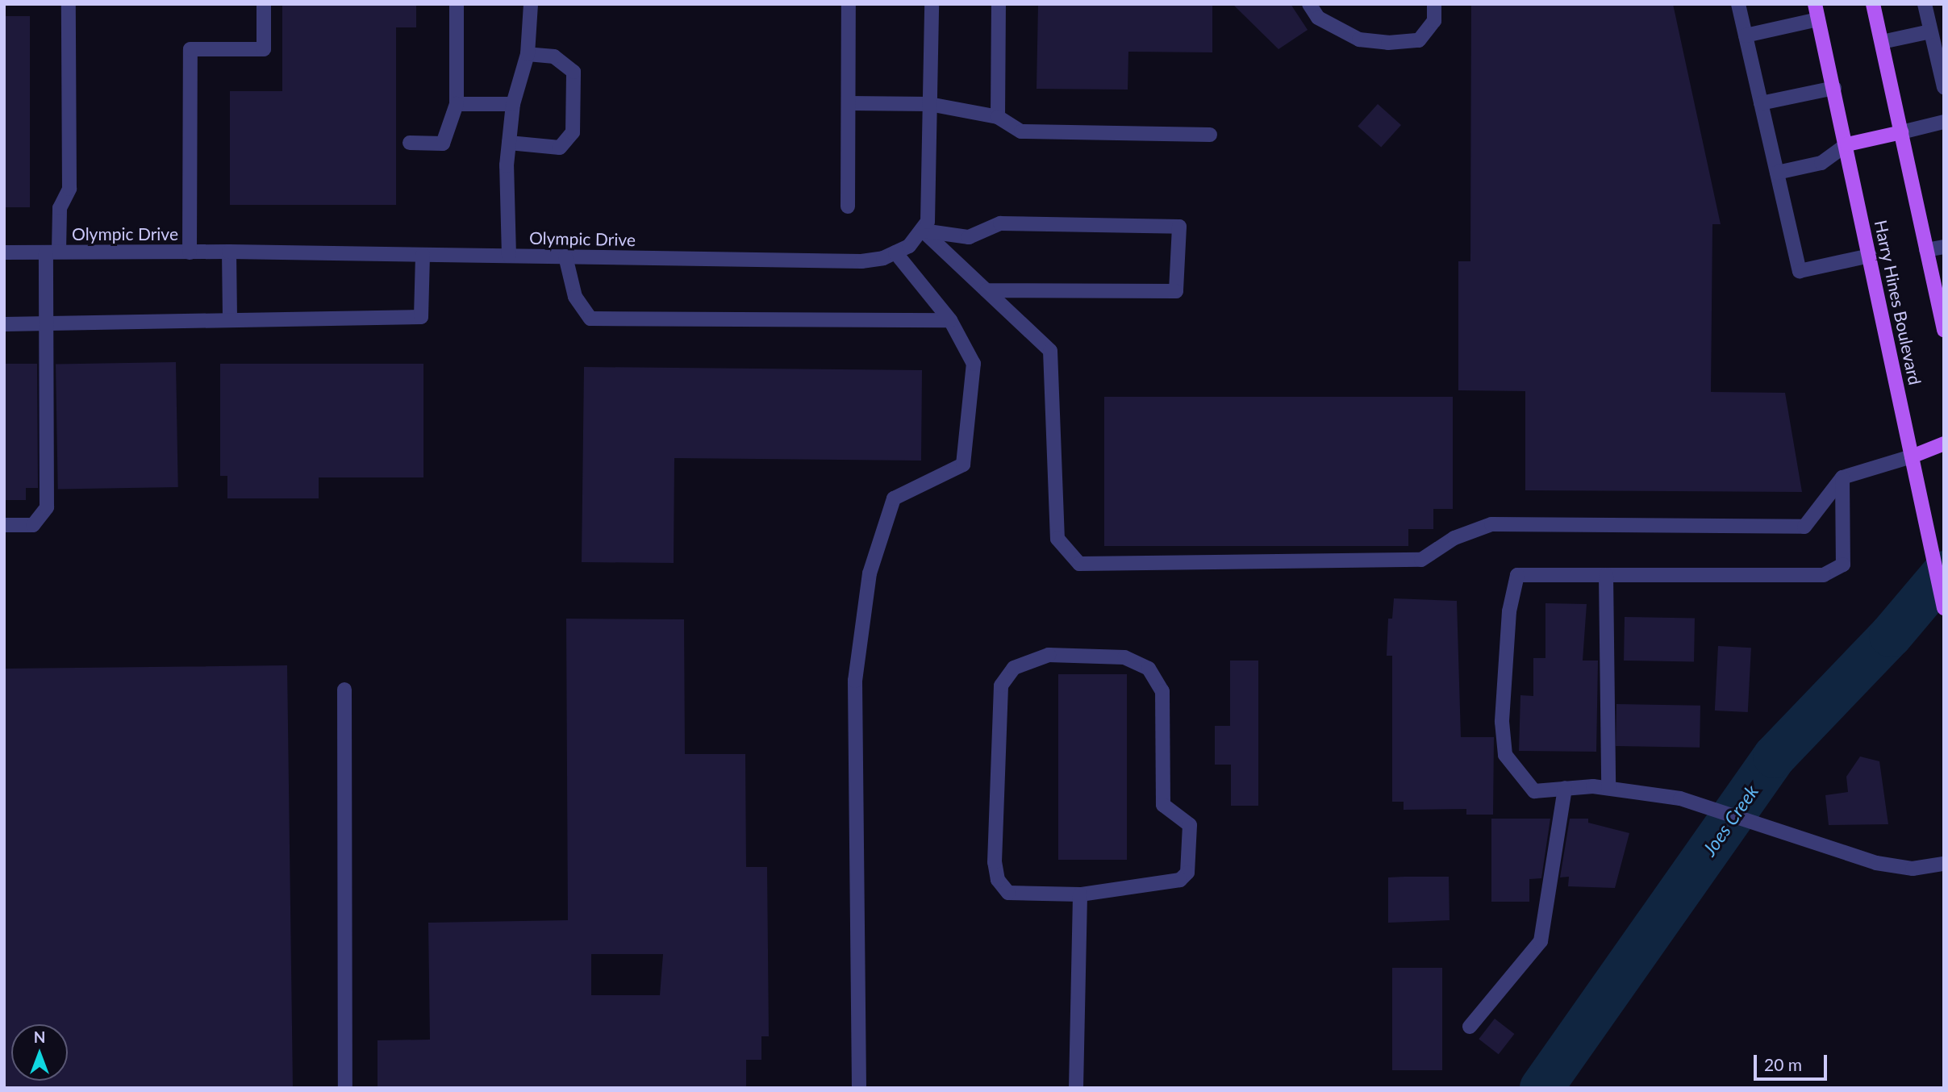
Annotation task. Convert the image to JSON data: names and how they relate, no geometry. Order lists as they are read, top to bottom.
{
  "streets": {
    "main road": ["Harry Hines Boulevard"],
    "street": ["Olympic Drive"]
  },
  "water": ["Joes Creek"],
  "scale_bar": "20 m",
  "north": "top"
}
